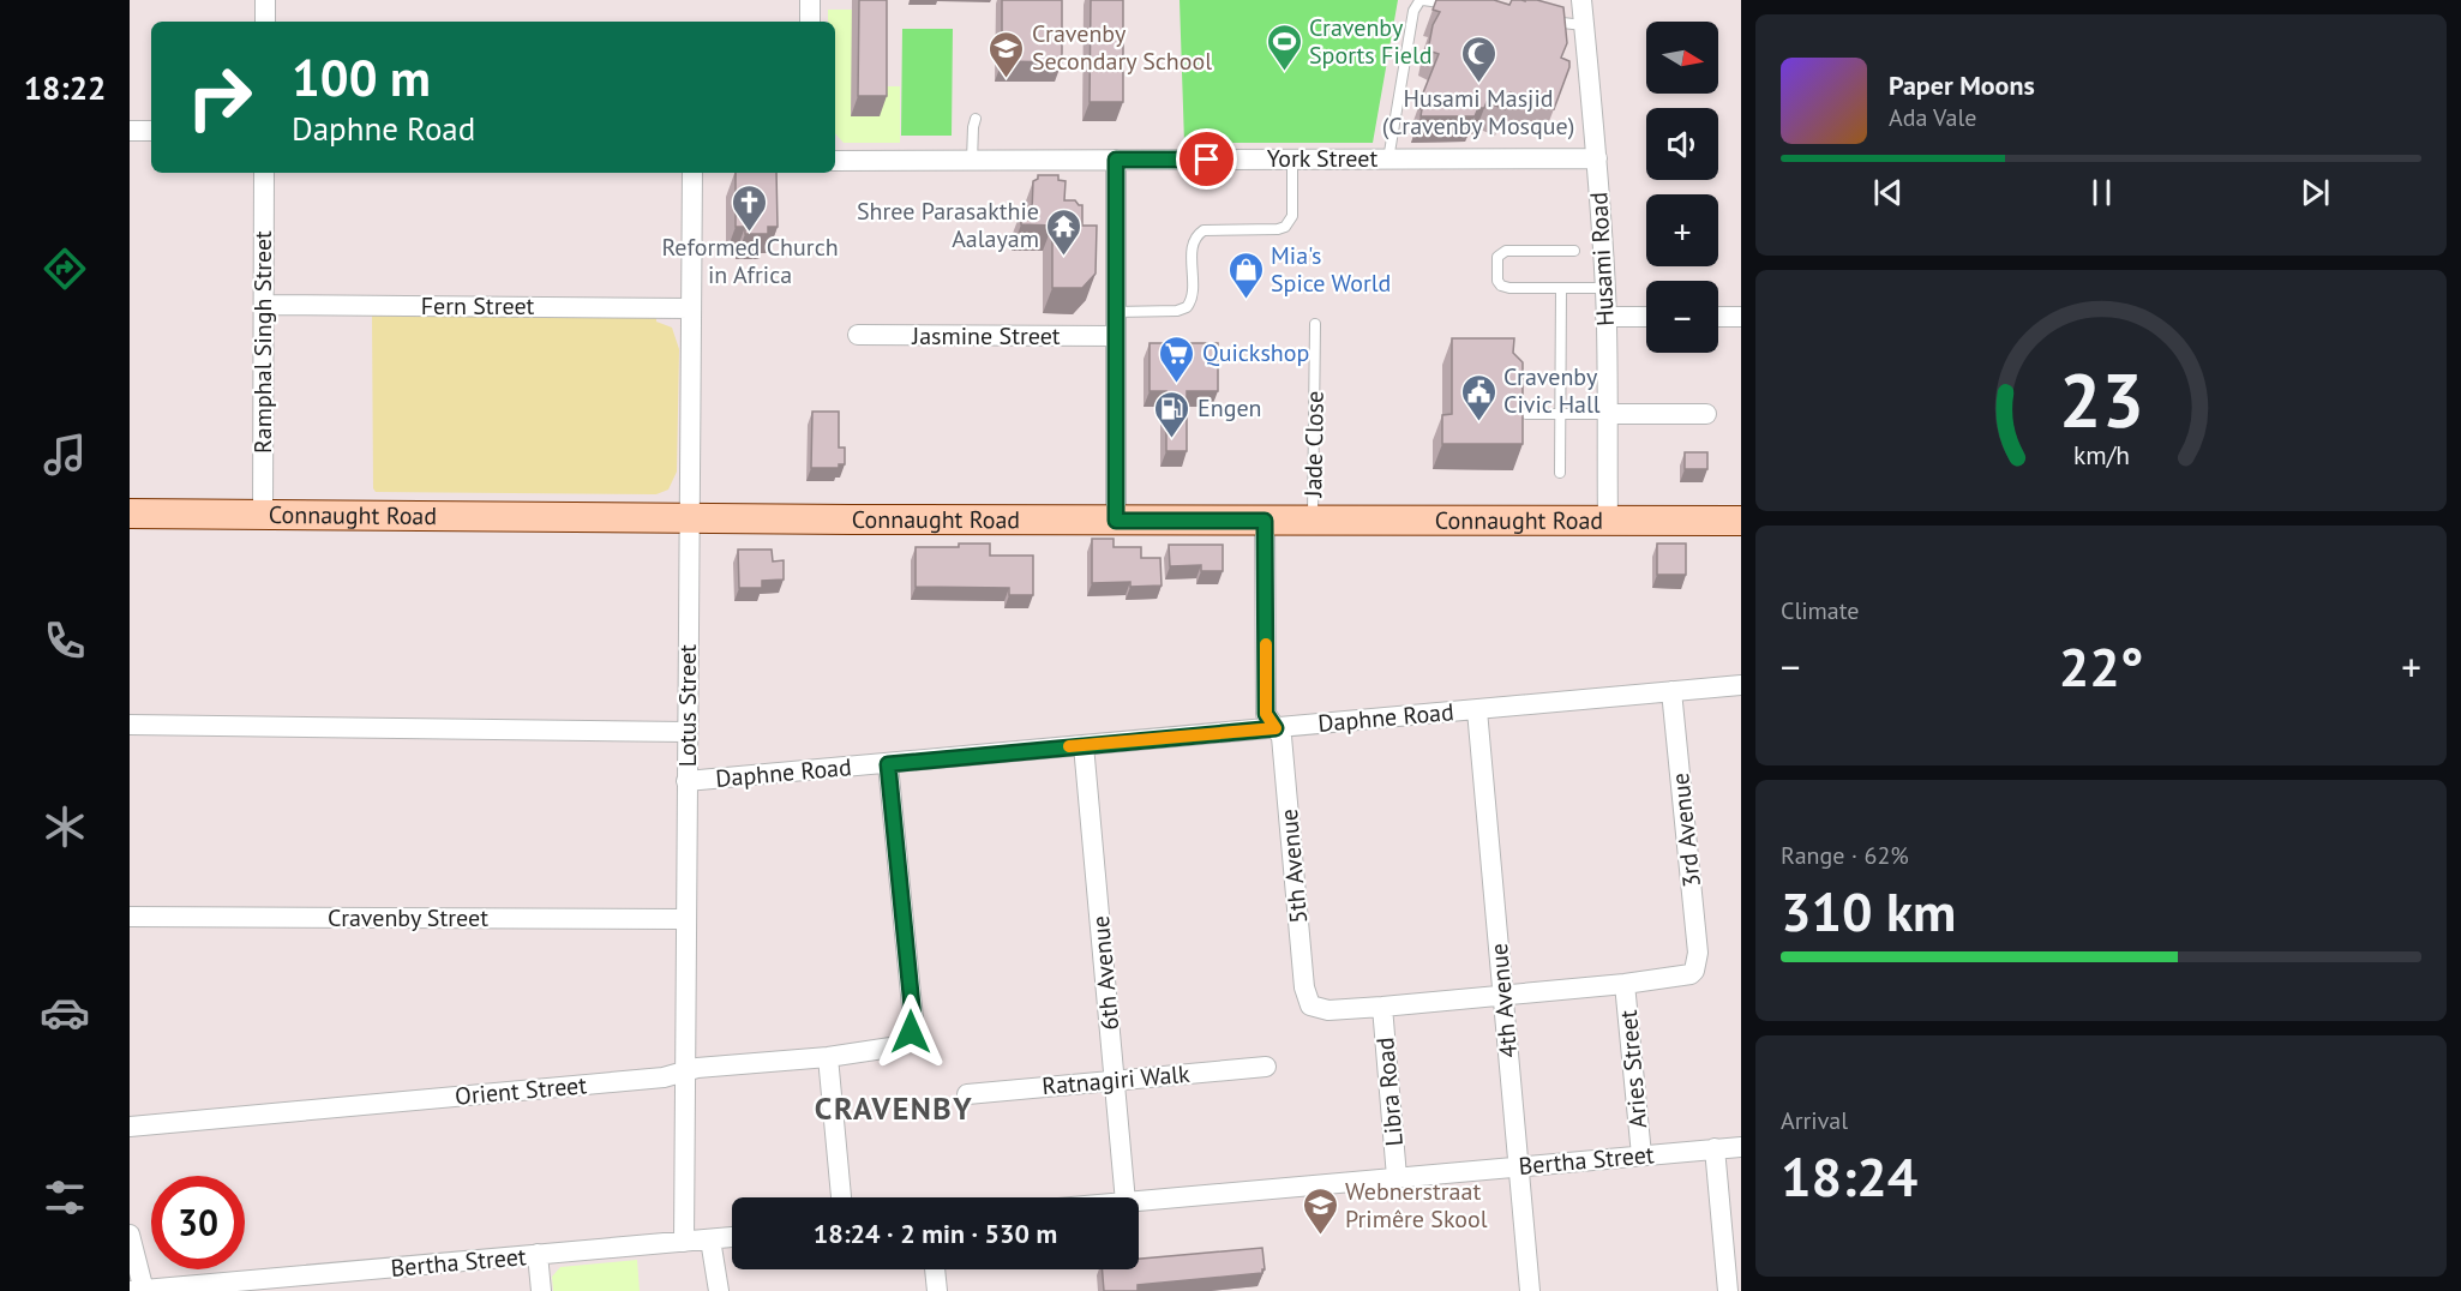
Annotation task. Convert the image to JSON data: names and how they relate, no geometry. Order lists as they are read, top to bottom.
{
  "streets": {
    "street": [
      "York Street",
      "Husami Road",
      "Fern Street",
      "Jasmine Street",
      "Ramphal Singh Street",
      "Connaught Road",
      "Lotus Street",
      "Daphne Road",
      "3rd Avenue",
      "5th Avenue",
      "Cravenby Street",
      "6th Avenue",
      "4th Avenue",
      "Aries Street",
      "Ratnagiri Walk",
      "Orient Street",
      "Libra Road",
      "Bertha Street"
    ],
    "lane": ["Jade Close"]
  },
  "crossings": [
    ["York Street", "Husami Road"],
    ["Husami Road", "Connaught Road"],
    ["Fern Street", "Ramphal Singh Street"],
    ["Fern Street", "Lotus Street"],
    ["Ramphal Singh Street", "Connaught Road"],
    ["Jade Close", "Connaught Road"],
    ["Connaught Road", "Lotus Street"],
    ["Connaught Road", "5th Avenue"],
    ["Lotus Street", "Daphne Road"],
    ["Lotus Street", "Cravenby Street"],
    ["Lotus Street", "Orient Street"],
    ["Lotus Street", "Bertha Street"],
    ["Daphne Road", "3rd Avenue"],
    ["Daphne Road", "5th Avenue"],
    ["Daphne Road", "6th Avenue"],
    ["Daphne Road", "4th Avenue"],
    ["Daphne Road", "Orient Street"],
    ["3rd Avenue", "Aries Street"],
    ["5th Avenue", "Libra Road"],
    ["6th Avenue", "Ratnagiri Walk"],
    ["4th Avenue", "Bertha Street"],
    ["Aries Street", "Bertha Street"],
    ["Libra Road", "Bertha Street"]
  ],
  "districts": ["CRAVENBY"],
  "places": {
    "sports": ["Cravenby Sports Field"],
    "school or university": ["Cravenby Secondary School", "Webnerstraat Primêre Skool"],
    "mosque": ["Husami Masjid (Cravenby Mosque)"],
    "church": ["Reformed Church in Africa"],
    "temple": ["Shree Parasakthie Aalayam"],
    "shop": ["Mia's Spice World"],
    "supermarket": ["Quickshop"],
    "public building": ["Cravenby Civic Hall"],
    "fuel station": ["Engen"]
  },
  "north": "right",
  "page": {
    "tabs": "18:22",
    "map_buttons": ["+", "−"],
    "turn": ["100 m", "Daphne Road"],
    "song": ["Paper Moons", "Ada Vale"],
    "tile": [
      "Climate",
      ["Range · 62%", "310 km"],
      ["Arrival", "18:24"]
    ],
    "heat": ["−", "22°", "+"],
    "limit": "30",
    "trip": "18:24 · 2 min · 530 m",
    "gauge": ["23", "km/h"]
  }
}
